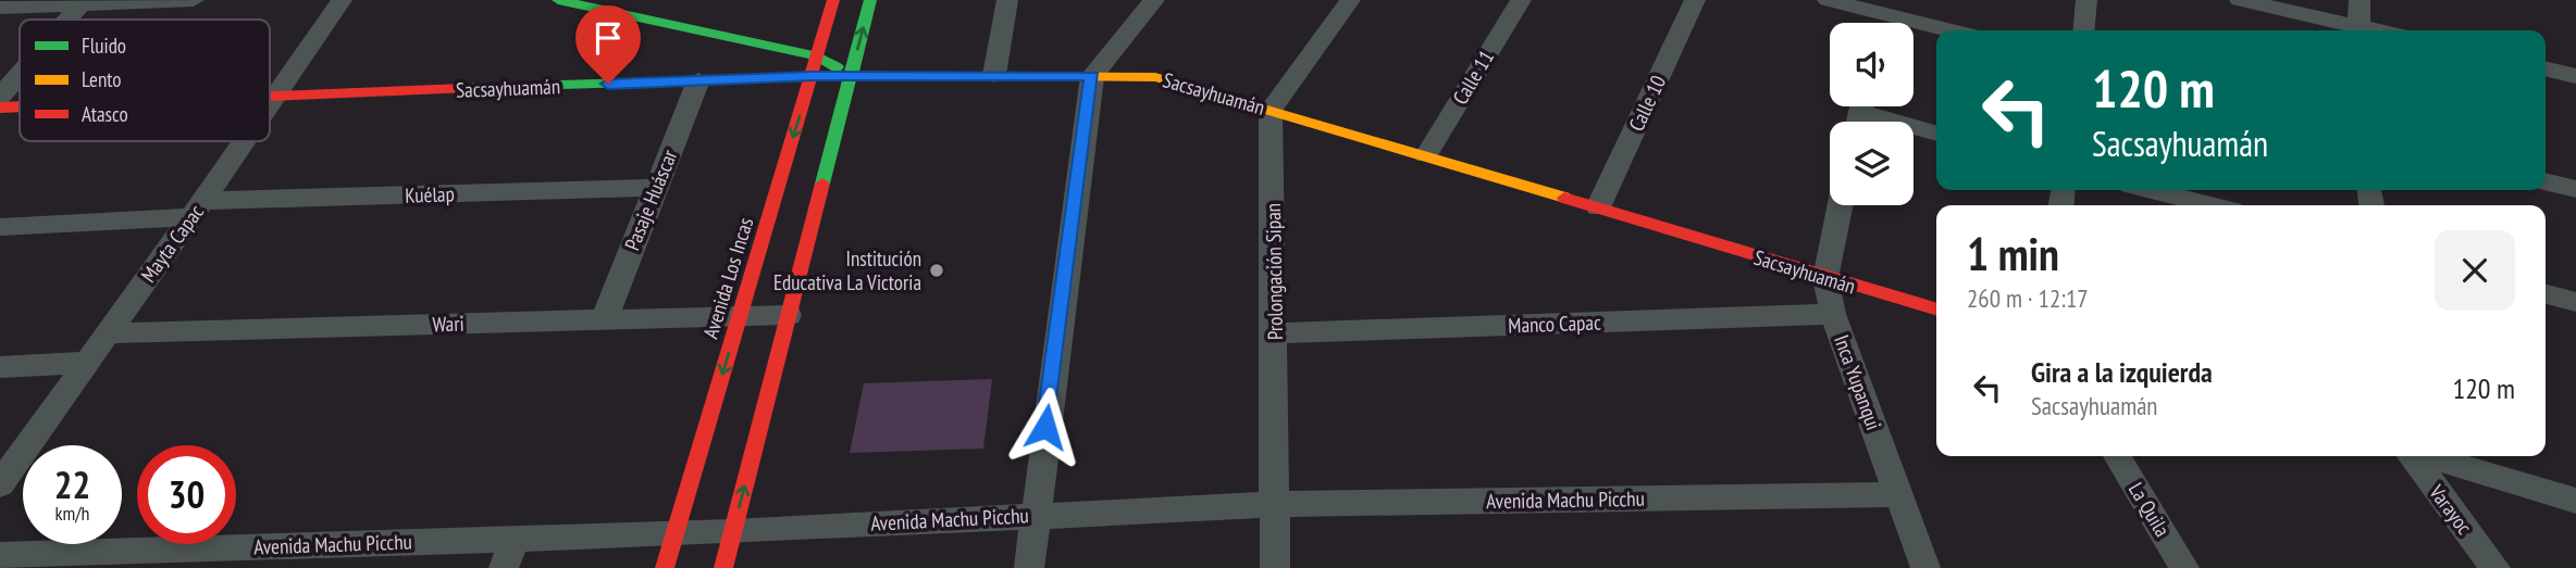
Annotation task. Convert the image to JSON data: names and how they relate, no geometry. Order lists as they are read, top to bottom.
{
  "streets": {
    "street": [
      "Calle 11",
      "Sacsayhuamán",
      "Calle 10",
      "Kuélap",
      "Pasaje Huáscar",
      "Mayta Capac",
      "Prolongación Sipan",
      "Avenida Los Incas",
      "Wari",
      "Manco Capac",
      "Inca Yupanqui",
      "Avenida Machu Picchu",
      "La Quila",
      "Varayoc"
    ]
  },
  "crossings": [
    ["Calle 11", "Sacsayhuamán"],
    ["Sacsayhuamán", "Calle 10"],
    ["Sacsayhuamán", "Pasaje Huáscar"],
    ["Sacsayhuamán", "Mayta Capac"],
    ["Sacsayhuamán", "Prolongación Sipan"],
    ["Sacsayhuamán", "Avenida Los Incas"],
    ["Sacsayhuamán", "Inca Yupanqui"],
    ["Kuélap", "Pasaje Huáscar"],
    ["Kuélap", "Mayta Capac"],
    ["Pasaje Huáscar", "Wari"],
    ["Mayta Capac", "Wari"],
    ["Prolongación Sipan", "Manco Capac"],
    ["Prolongación Sipan", "Avenida Machu Picchu"],
    ["Avenida Los Incas", "Wari"],
    ["Avenida Los Incas", "Avenida Machu Picchu"],
    ["Manco Capac", "Inca Yupanqui"],
    ["Inca Yupanqui", "Avenida Machu Picchu"]
  ],
  "places": ["Institución Educativa La Victoria"],
  "legend": ["Fluido", "Lento", "Atasco"],
  "page": {
    "turn": ["120 m", "Sacsayhuamán"],
    "heading": ["1 min", "260 m · 12:17"],
    "list": [
      {
        "name": "Gira a la izquierda",
        "note": "Sacsayhuamán",
        "value": "120 m"
      }
    ],
    "speed": "22 km/h",
    "limit": "30"
  }
}
